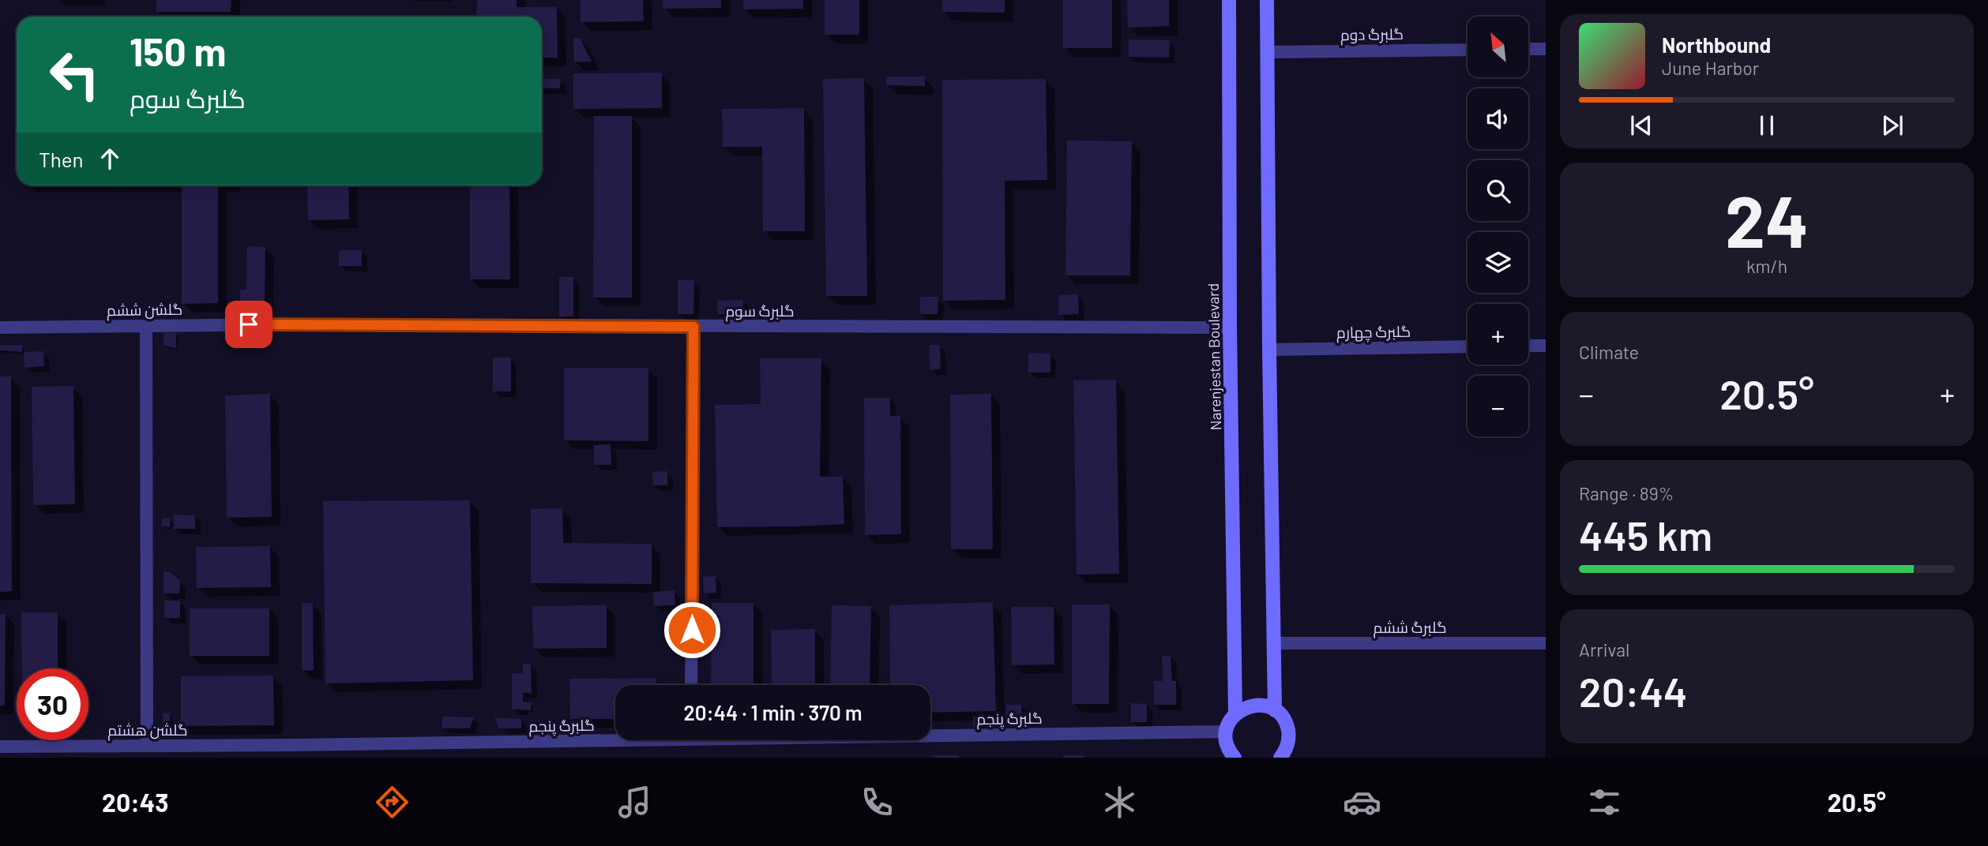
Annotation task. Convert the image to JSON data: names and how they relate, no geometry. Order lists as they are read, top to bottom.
{
  "streets": {
    "street": [
      "گلبرگ دوم",
      "گلشن ششم",
      "گلبرگ سوم",
      "گلبرگ چهارم",
      "Narenjestan Boulevard",
      "گلبرگ ششم",
      "گلبرگ پنجم",
      "گلشن هشتم"
    ]
  },
  "crossings": [
    ["گلشن ششم", "گلبرگ سوم"],
    ["گلبرگ سوم", "Narenjestan Boulevard"],
    ["Narenjestan Boulevard", "گلبرگ پنجم"],
    ["گلبرگ پنجم", "گلشن هشتم"]
  ],
  "north": "top left",
  "page": {
    "map_buttons": ["+", "−"],
    "turn": ["150 m", "گلبرگ سوم"],
    "song": ["Northbound", "June Harbor"],
    "then": "Then",
    "tile": [
      ["24", "km/h"],
      "Climate",
      ["Range · 89%", "445 km"],
      ["Arrival", "20:44"]
    ],
    "heat": ["−", "20.5°", "+"],
    "limit": "30",
    "trip": "20:44 · 1 min · 370 m",
    "tabs": ["20:43", "20.5°"]
  }
}
